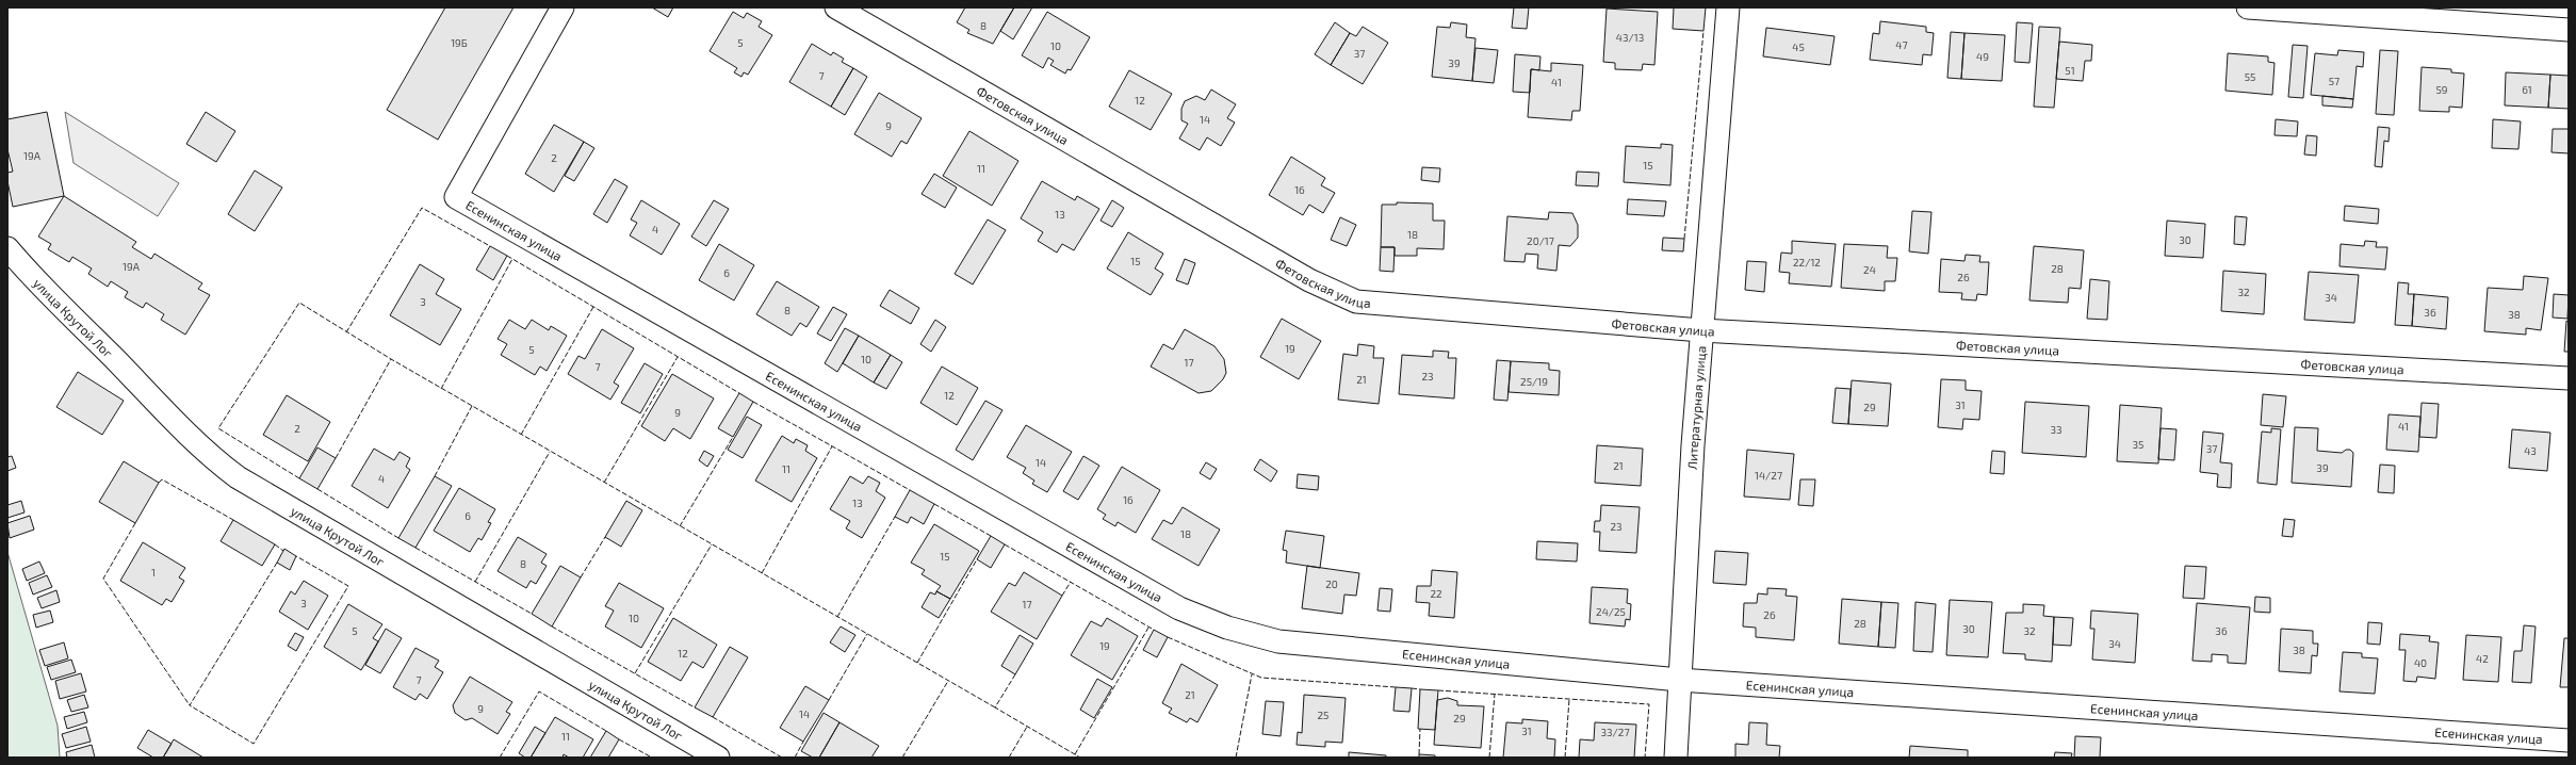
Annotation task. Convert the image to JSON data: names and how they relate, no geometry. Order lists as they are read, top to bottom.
{
  "streets": {
    "street": [
      "Фетовская улица",
      "Есенинская улица",
      "улица Крутой Лог",
      "Литературная улица"
    ]
  },
  "crossings": [
    ["Фетовская улица", "Литературная улица"],
    ["Есенинская улица", "Литературная улица"]
  ],
  "house_numbers": [
    "8",
    "43/13",
    "19Б",
    "5",
    "47",
    "10",
    "45",
    "37",
    "49",
    "39",
    "51",
    "7",
    "55",
    "57",
    "41",
    "59",
    "61",
    "12",
    "14",
    "9",
    "19А",
    "2",
    "15",
    "11",
    "16",
    "13",
    "4",
    "18",
    "30",
    "20/17",
    "15",
    "22/12",
    "19А",
    "28",
    "24",
    "6",
    "26",
    "32",
    "34",
    "3",
    "8",
    "36",
    "38",
    "19",
    "5",
    "10",
    "17",
    "7",
    "23",
    "21",
    "25/19",
    "12",
    "31",
    "29",
    "9",
    "41",
    "2",
    "33",
    "35",
    "37",
    "43",
    "14",
    "21",
    "39",
    "11",
    "14/27",
    "4",
    "16",
    "13",
    "6",
    "23",
    "18",
    "15",
    "8",
    "1",
    "20",
    "22",
    "3",
    "17",
    "24/25",
    "26",
    "10",
    "28",
    "30",
    "5",
    "32",
    "36",
    "34",
    "19",
    "38",
    "12",
    "42",
    "40",
    "7",
    "21",
    "9",
    "14",
    "25",
    "29",
    "31",
    "33/27",
    "11"
  ]
}
